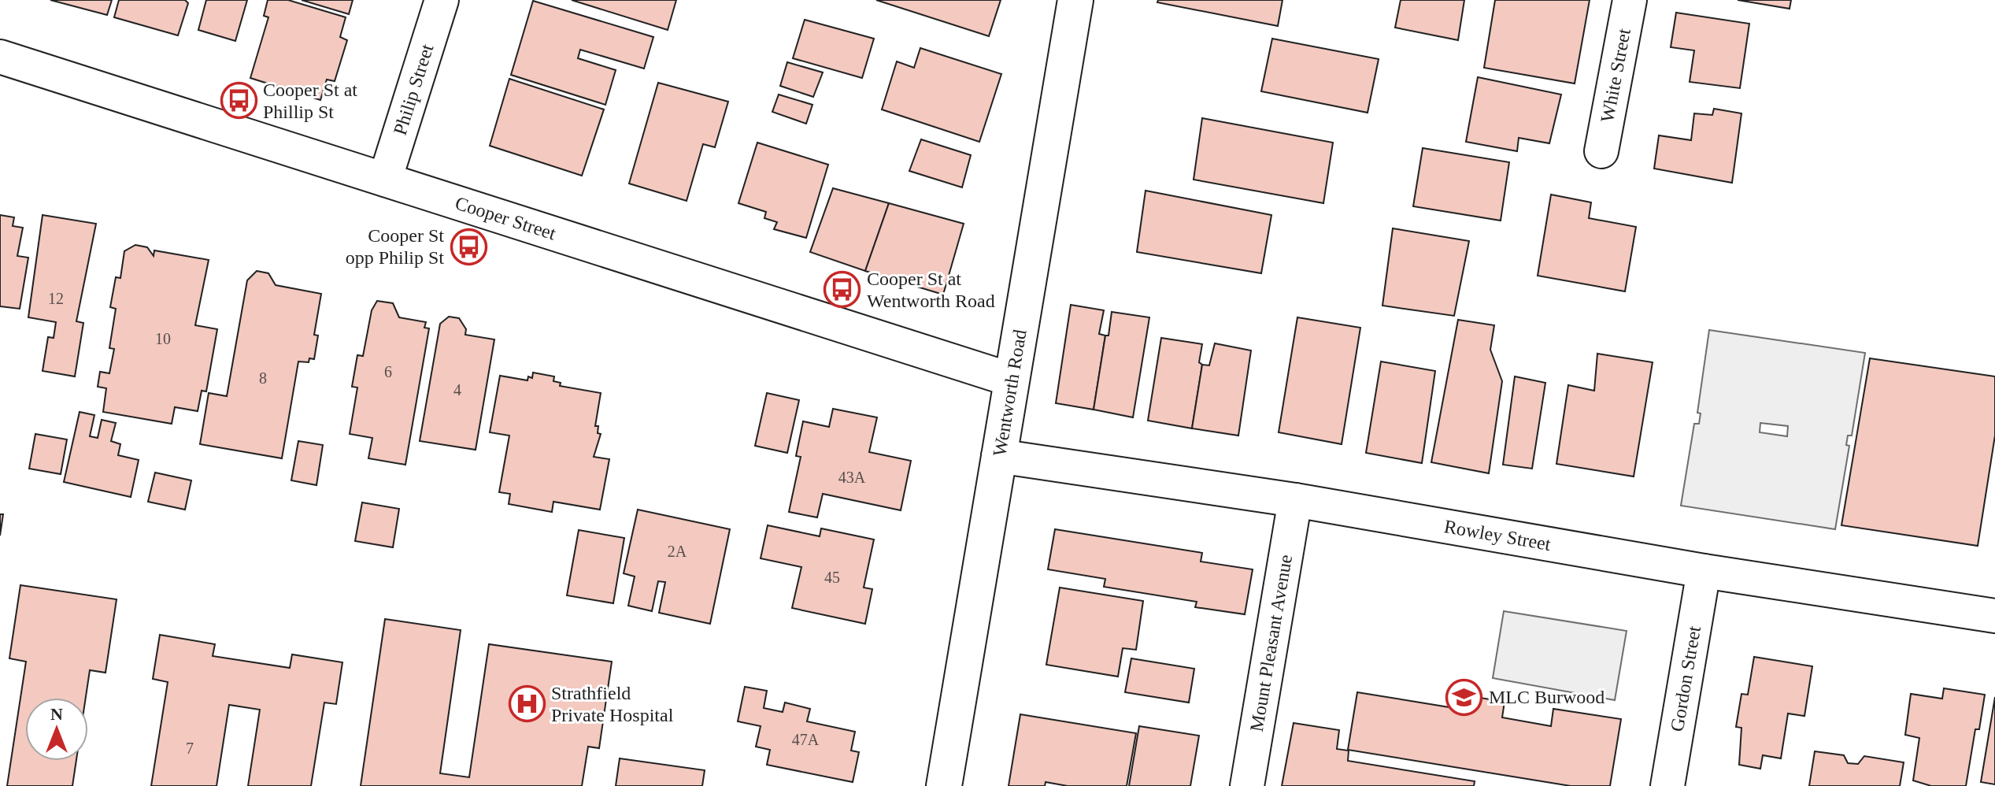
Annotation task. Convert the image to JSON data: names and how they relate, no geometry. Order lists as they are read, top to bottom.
{
  "streets": {
    "street": [
      "White Street",
      "Philip Street",
      "Cooper Street",
      "Wentworth Road",
      "Rowley Street",
      "Mount Pleasant Avenue",
      "Gordon Street"
    ]
  },
  "crossings": [
    ["Philip Street", "Cooper Street"],
    ["Cooper Street", "Wentworth Road"],
    ["Wentworth Road", "Rowley Street"],
    ["Rowley Street", "Mount Pleasant Avenue"],
    ["Rowley Street", "Gordon Street"]
  ],
  "places": {
    "bus stop": ["Cooper St at Phillip St", "Cooper St opp Philip St", "Cooper St at Wentworth Road"],
    "school or university": ["MLC Burwood"],
    "hospital": ["Strathfield Private Hospital"]
  },
  "house_numbers": [
    "12",
    "10",
    "6",
    "8",
    "4",
    "43A",
    "2A",
    "45",
    "47A",
    "7"
  ],
  "north": "top"
}
